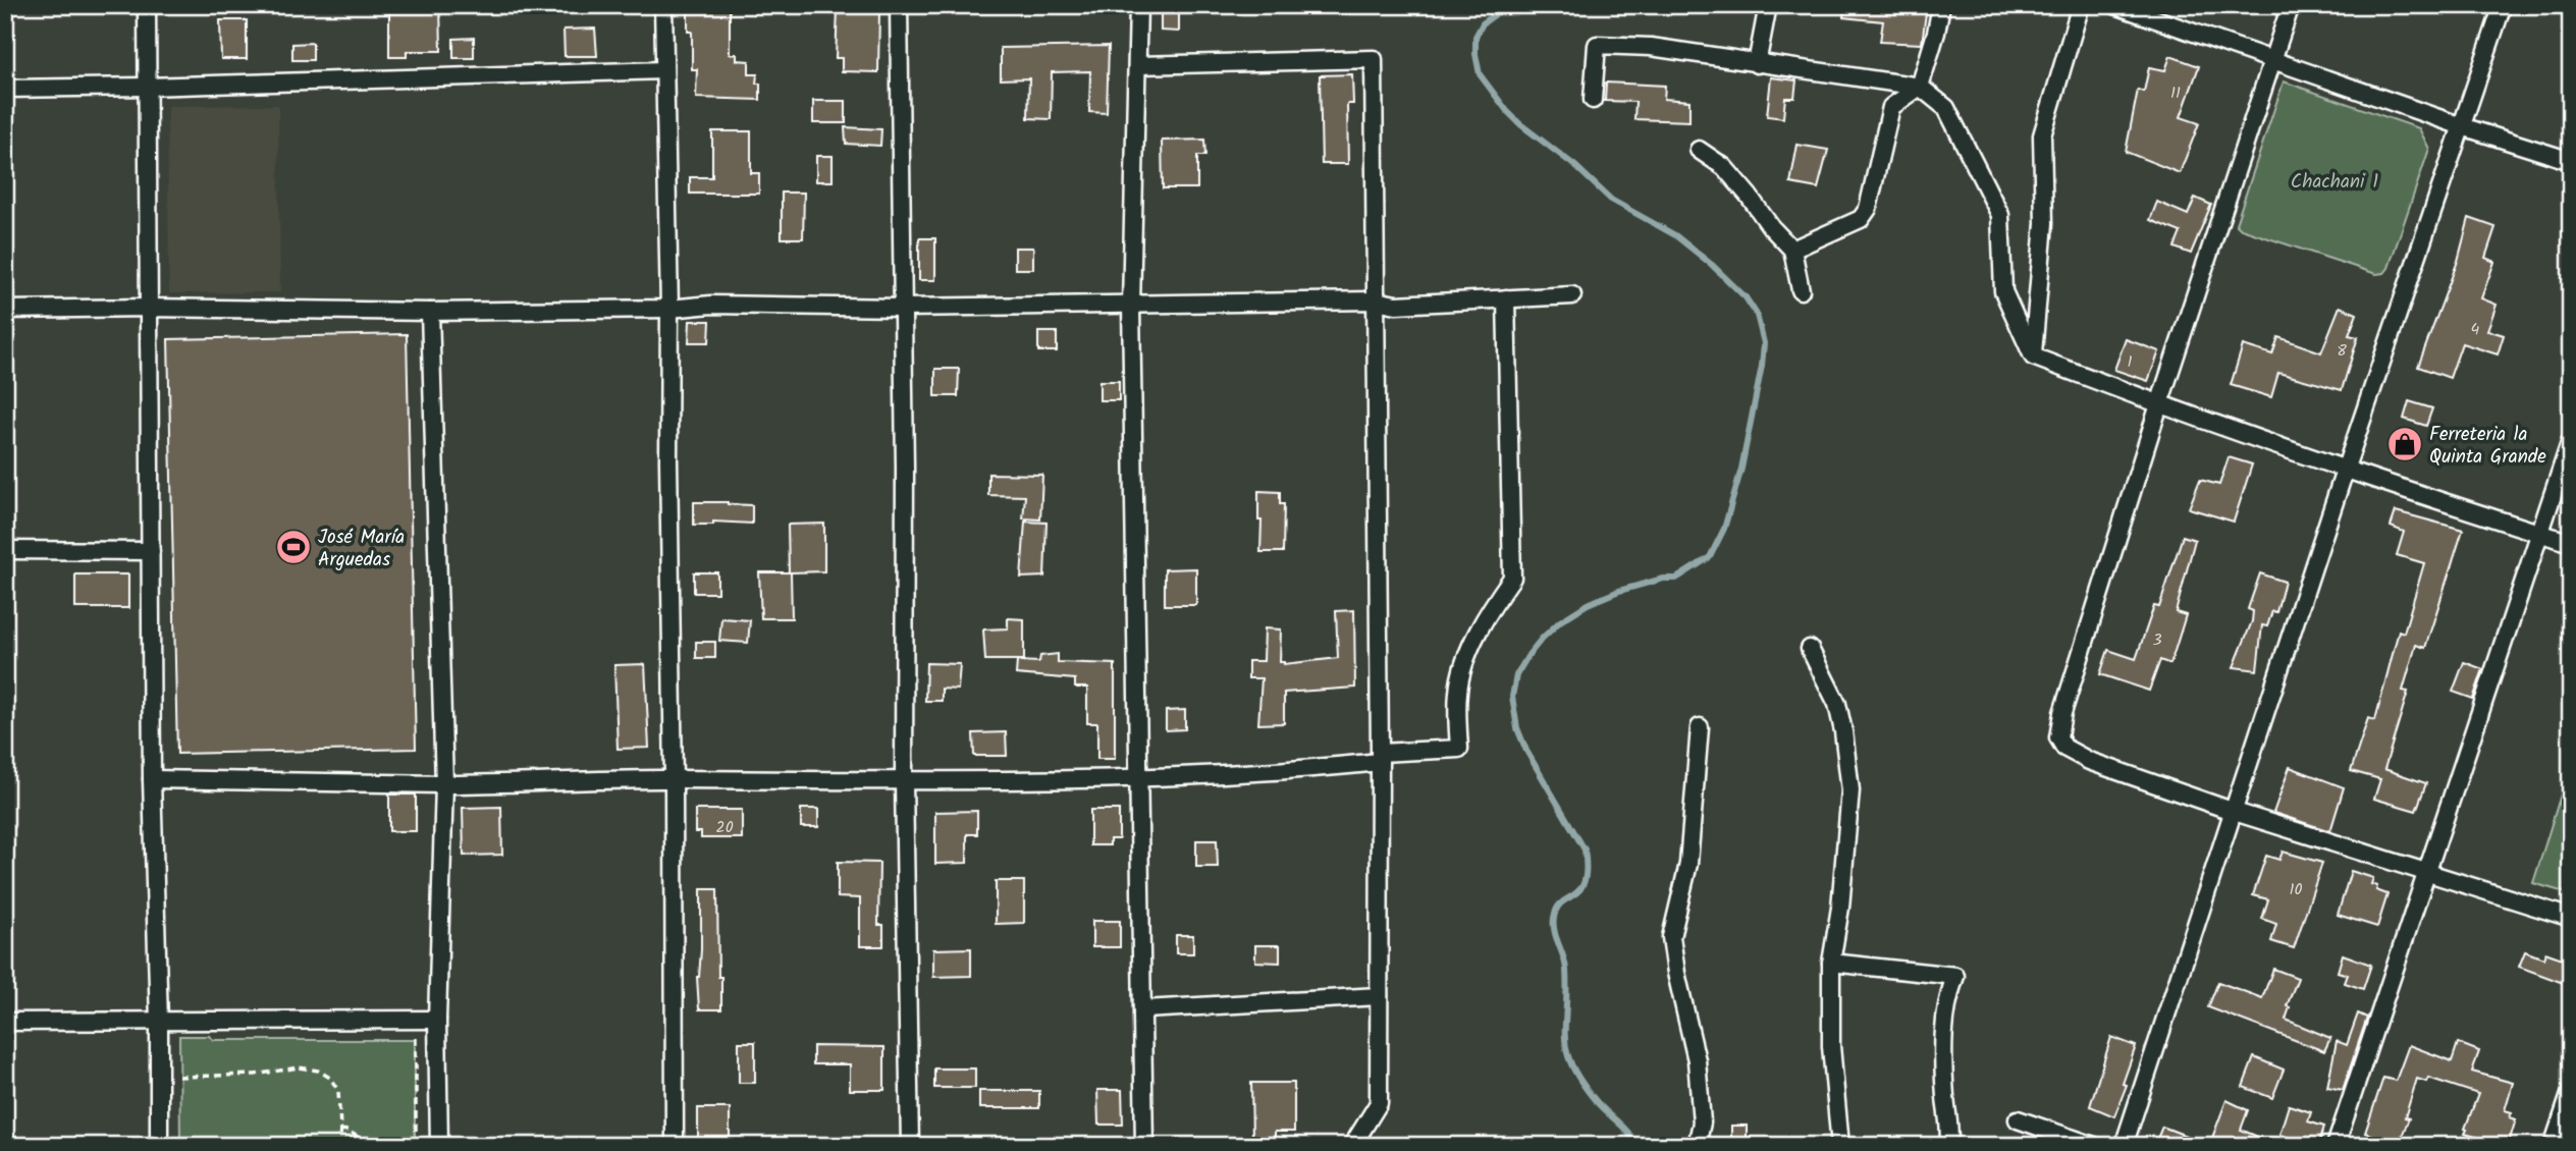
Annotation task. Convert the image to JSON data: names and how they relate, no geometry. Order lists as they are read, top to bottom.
{
  "parks": ["Chachani 1"],
  "places": {
    "shop": ["Ferreteria la Quinta Grande"],
    "sports": ["José María Arguedas"]
  },
  "house_numbers": [
    "11",
    "4",
    "8",
    "1",
    "3",
    "20",
    "10"
  ]
}
